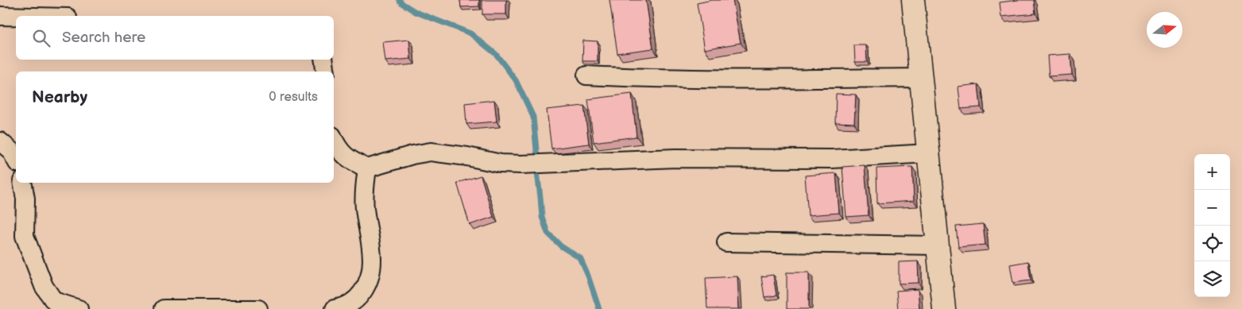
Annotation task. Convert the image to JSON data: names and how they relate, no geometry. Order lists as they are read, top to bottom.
{
  "north": "right",
  "page": {
    "search": "Search here",
    "heading": ["Nearby", "0 results"],
    "map_buttons": ["+", "−"]
  }
}
